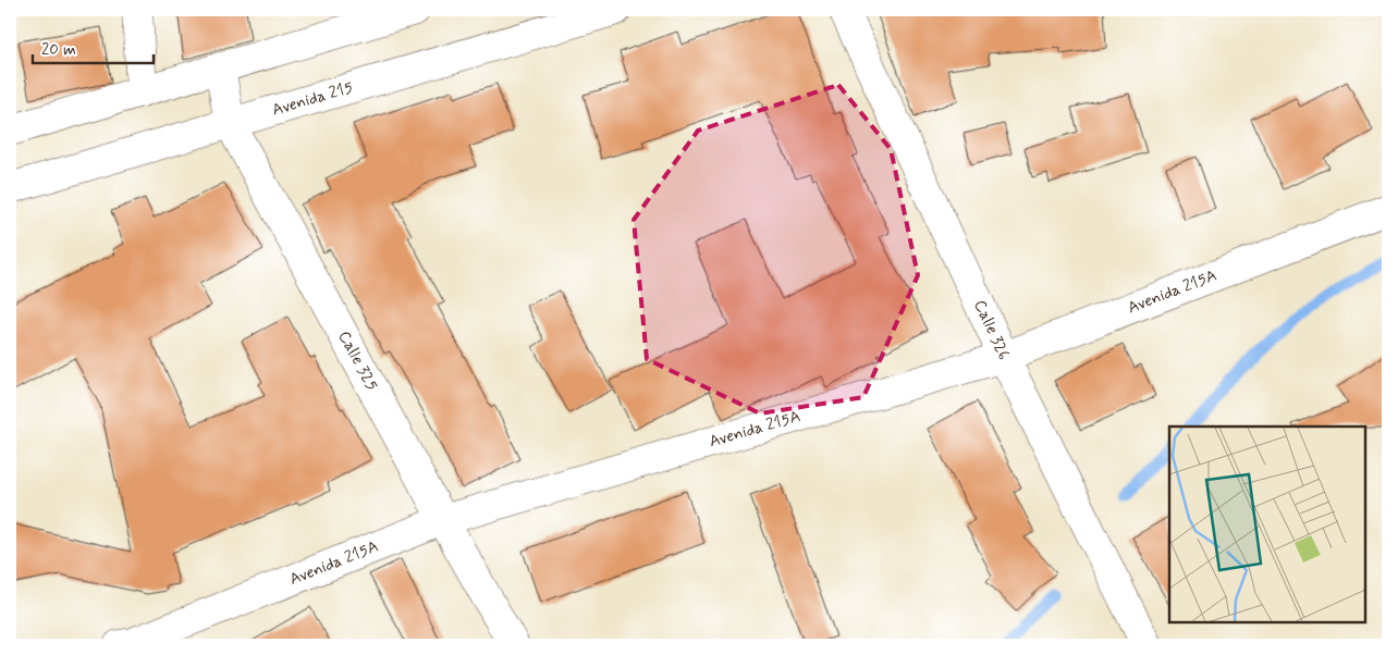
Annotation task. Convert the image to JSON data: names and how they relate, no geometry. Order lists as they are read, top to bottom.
{
  "streets": {
    "street": [
      "Avenida 215",
      "Avenida 215A",
      "Calle 326",
      "Calle 325"
    ]
  },
  "crossings": [
    ["Avenida 215", "Calle 325"],
    ["Avenida 215A", "Calle 326"],
    ["Avenida 215A", "Calle 325"]
  ],
  "scale_bar": "20 m"
}
